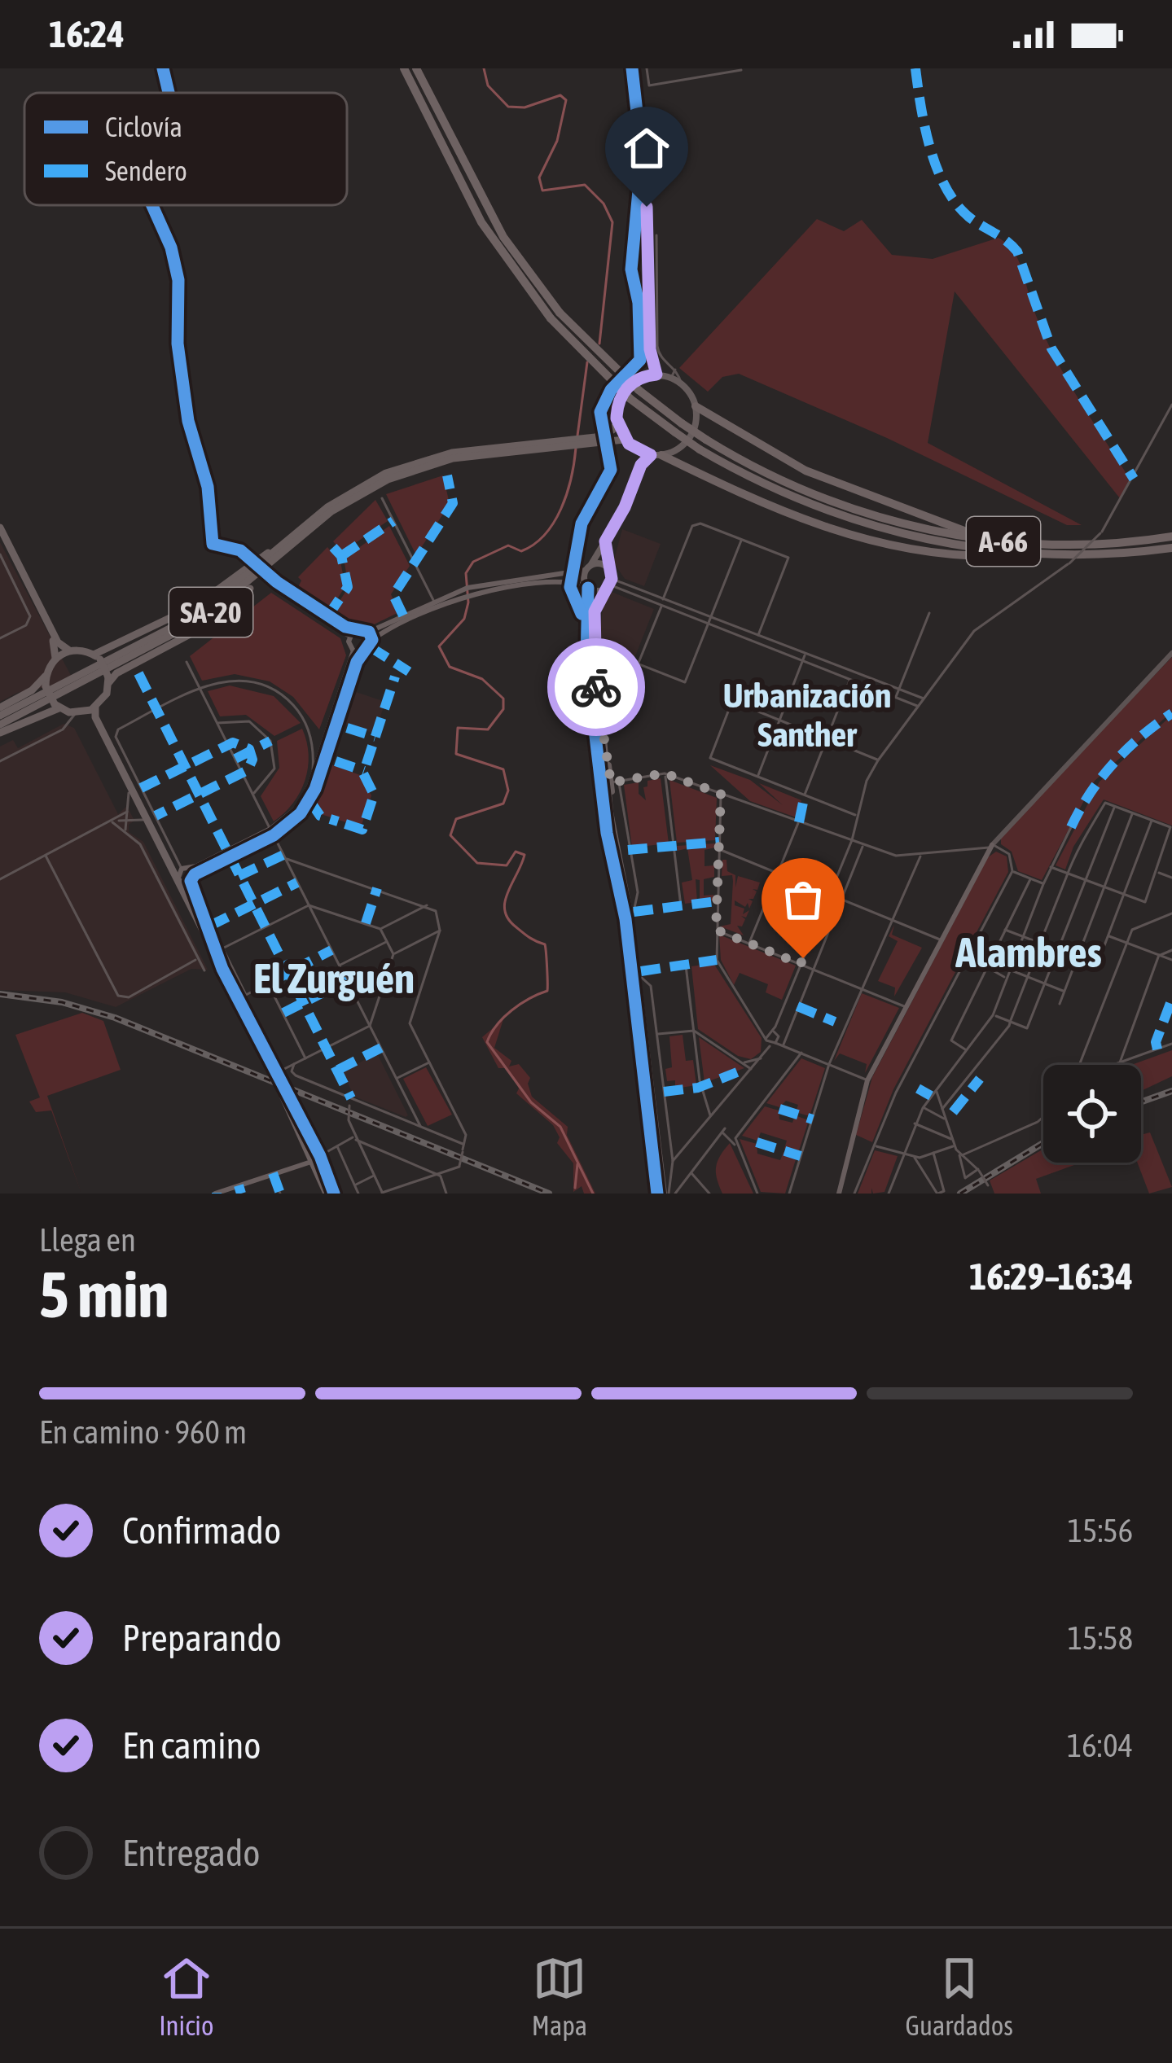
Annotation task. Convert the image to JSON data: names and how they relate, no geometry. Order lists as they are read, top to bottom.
{
  "streets": {
    "highway": ["A-66", "SA-20"]
  },
  "districts": ["Urbanización Santher", "Alambres", "El Zurguén"],
  "legend": ["Ciclovía", "Sendero"],
  "page": {
    "status": "16:24",
    "heading": ["5 min", "Llega en", "16:29–16:34"],
    "bar": "En camino · 960 m",
    "list": [
      ["Confirmado", "15:56"],
      ["Preparando", "15:58"],
      ["En camino", "16:04"],
      "Entregado"
    ],
    "tabs": ["Inicio", "Mapa", "Guardados"]
  }
}
